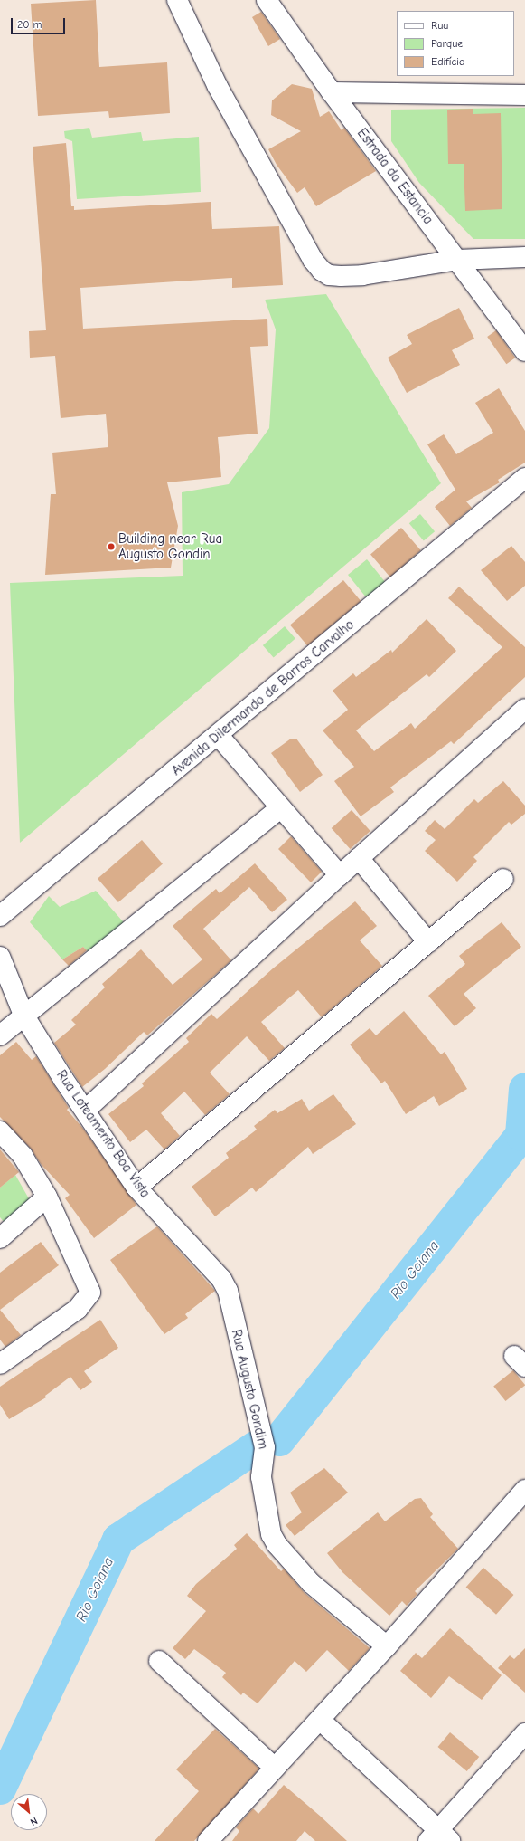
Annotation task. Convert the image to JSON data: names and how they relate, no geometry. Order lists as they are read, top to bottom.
{
  "streets": {
    "street": [
      "Estrada da Estancia",
      "Avenida Dilermando de Barros Carvalho",
      "Rua Loteamento Boa Vista",
      "Rua Augusto Gondim"
    ]
  },
  "crossings": [
    ["Rua Loteamento Boa Vista", "Rua Augusto Gondim"]
  ],
  "water": ["Rio Goiana"],
  "places": ["Building near Rua Augusto Gondin"],
  "legend": ["Rua", "Parque", "Edifício"],
  "scale_bar": "20 m",
  "north": "bottom right"
}
